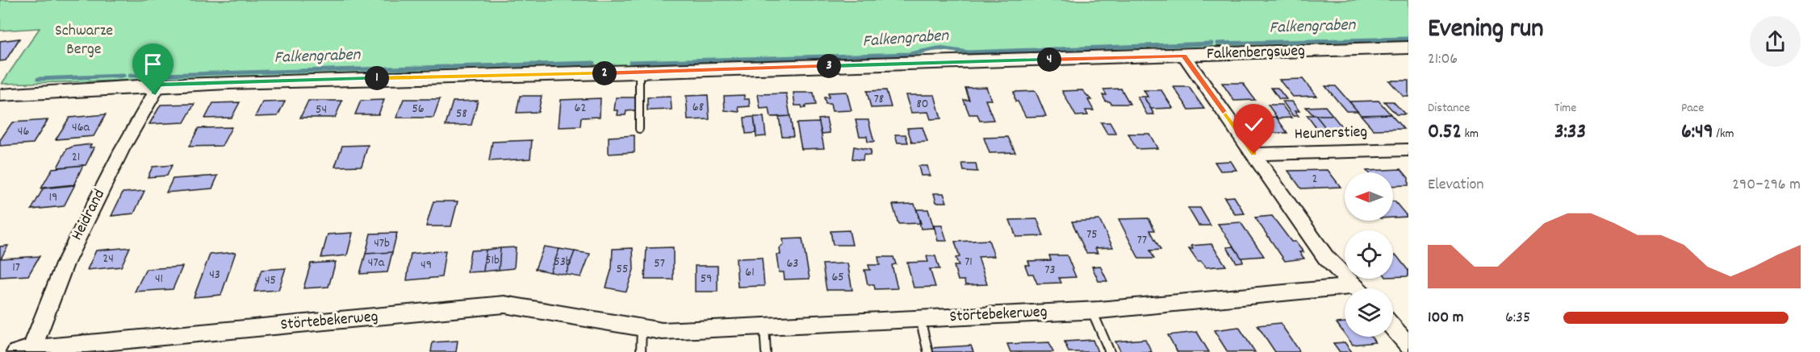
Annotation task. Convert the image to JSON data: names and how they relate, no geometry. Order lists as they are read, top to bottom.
{
  "streets": {
    "street": [
      "Falkenbergsweg",
      "Heunerstieg",
      "Heidrand",
      "Störtebekerweg"
    ]
  },
  "crossings": [
    ["Falkenbergsweg", "Heidrand"],
    ["Heidrand", "Störtebekerweg"]
  ],
  "water": ["Falkengraben"],
  "parks": ["Schwarze Berge"],
  "house_numbers": [
    "78",
    "80",
    "68",
    "62",
    "56",
    "54",
    "58",
    "46a",
    "46",
    "21",
    "2",
    "19",
    "75",
    "77",
    "47b",
    "24",
    "51b",
    "53b",
    "71",
    "47a",
    "57",
    "63",
    "49",
    "17",
    "55",
    "73",
    "61",
    "43",
    "65",
    "41",
    "59",
    "45"
  ],
  "north": "left",
  "page": {
    "heading": ["Evening run", "21:06"],
    "pins": [
      "4",
      "3",
      "2",
      "1"
    ],
    "stats": [
      ["Distance", "0.52 km"],
      ["Time", "3:33"],
      ["Pace", "6:49 /km"]
    ],
    "chart": ["Elevation", "290–296 m"],
    "list": [
      {
        "name": "100 m",
        "note": "6:35"
      }
    ]
  }
}
